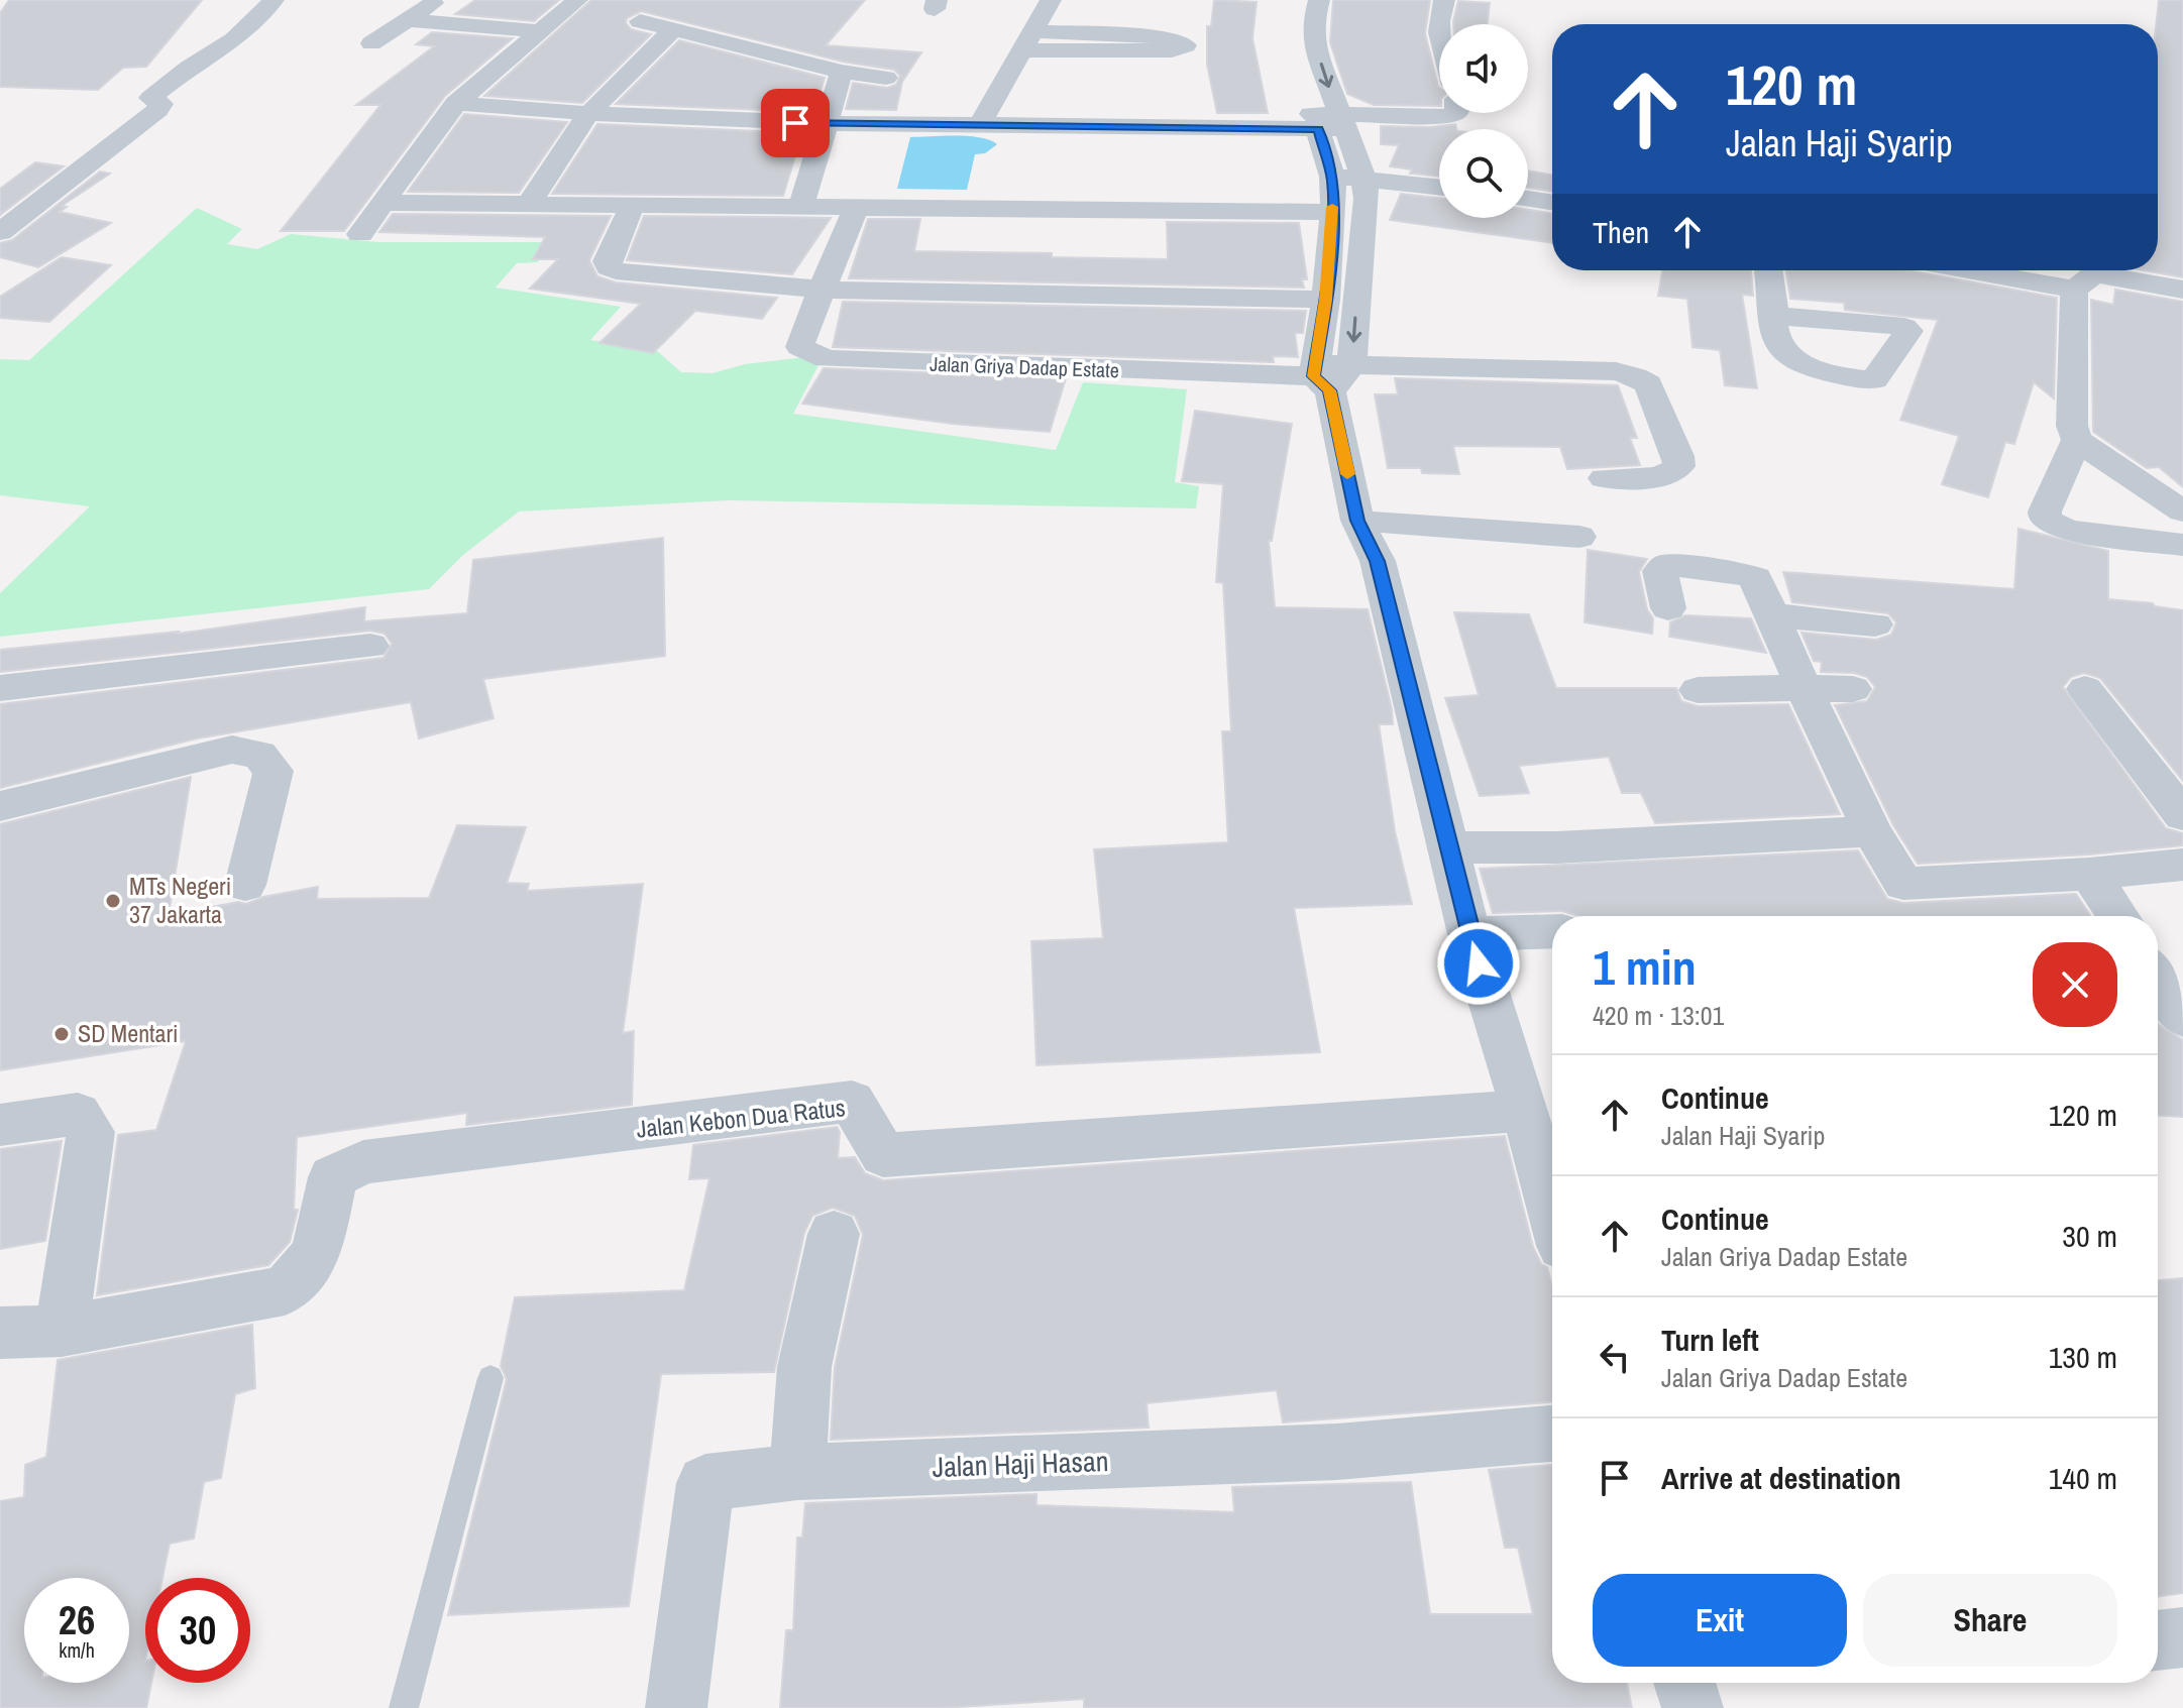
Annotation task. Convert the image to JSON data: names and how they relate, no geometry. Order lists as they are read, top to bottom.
{
  "streets": {
    "street": ["Jalan Griya Dadap Estate", "Jalan Kebon Dua Ratus", "Jalan Haji Hasan"]
  },
  "places": ["MTs Negeri 37 Jakarta", "SD Mentari"],
  "page": {
    "turn": ["120 m", "Jalan Haji Syarip"],
    "then": "Then",
    "heading": ["1 min", "420 m · 13:01"],
    "list": [
      {
        "name": "Continue",
        "note": "Jalan Haji Syarip",
        "value": "120 m"
      },
      {
        "name": "Continue",
        "note": "Jalan Griya Dadap Estate",
        "value": "30 m"
      },
      {
        "name": "Turn left",
        "note": "Jalan Griya Dadap Estate",
        "value": "130 m"
      },
      {
        "name": "Arrive at destination",
        "value": "140 m"
      }
    ],
    "buttons": ["Exit", "Share"],
    "speed": "26 km/h",
    "limit": "30"
  }
}
